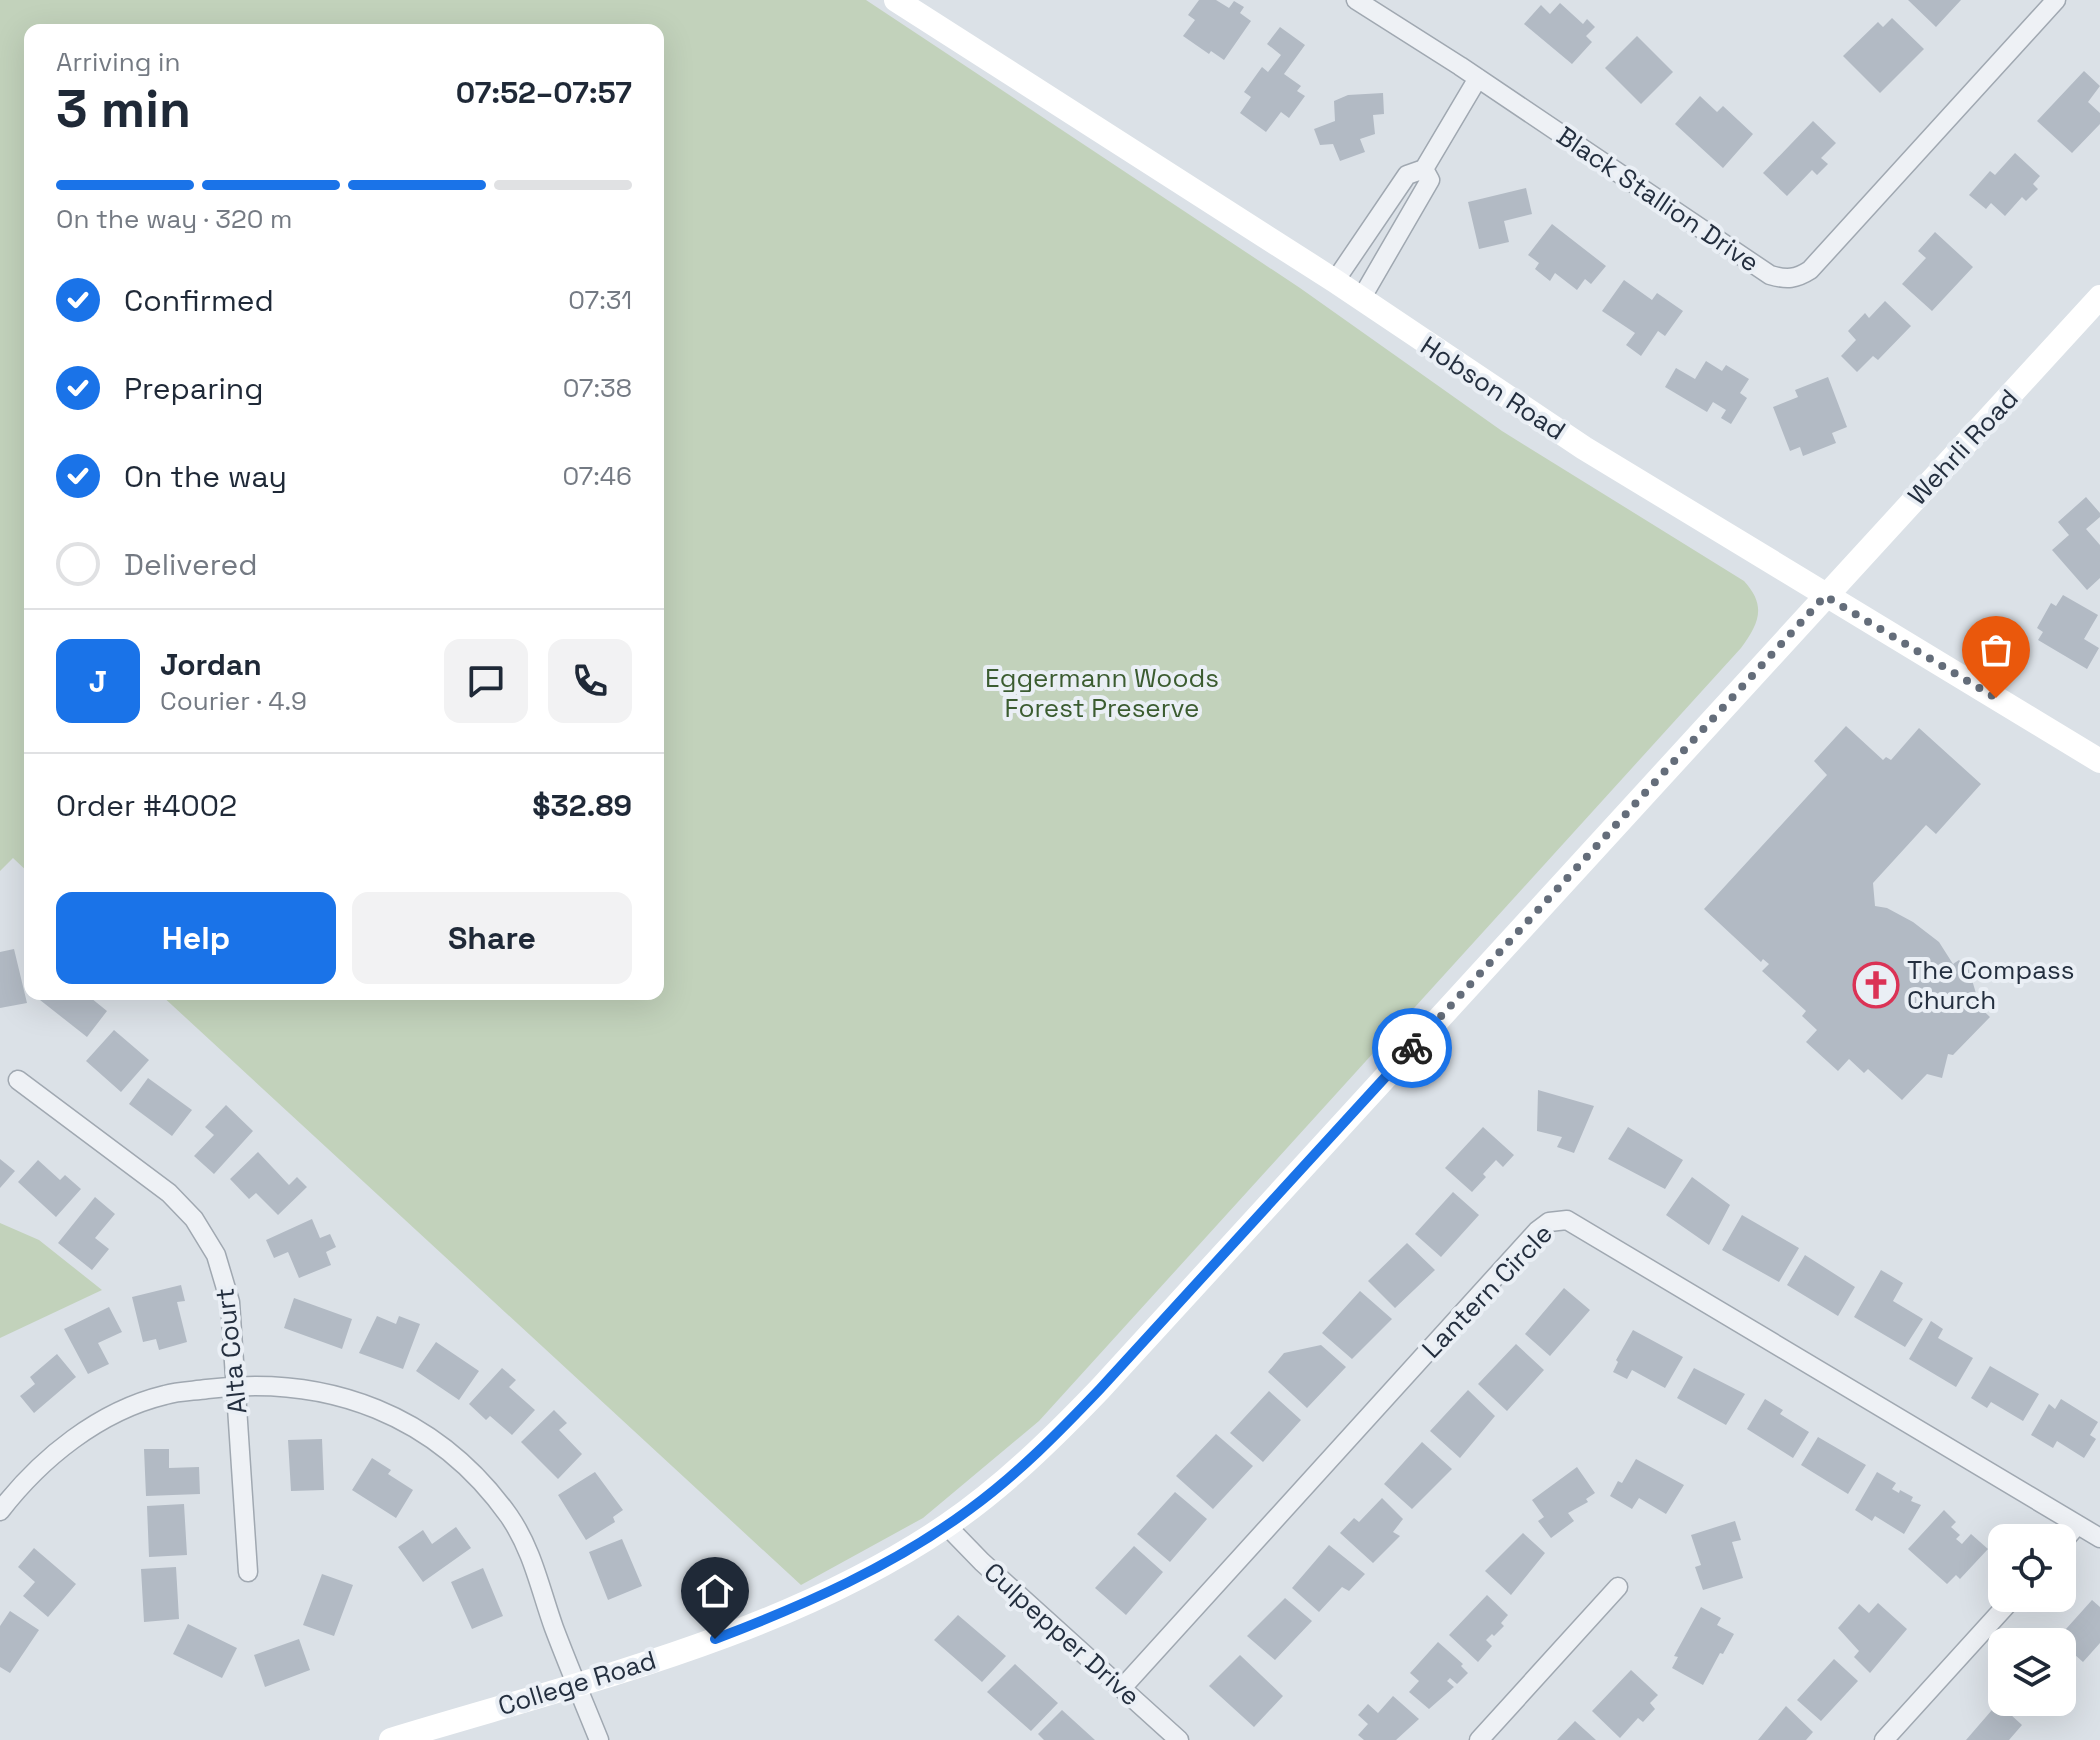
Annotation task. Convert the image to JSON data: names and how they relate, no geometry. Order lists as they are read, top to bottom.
{
  "streets": {
    "main road": ["Hobson Road", "Wehrli Road", "College Road"],
    "street": [
      "Black Stallion Drive",
      "Lantern Circle",
      "Alta Court",
      "Culpepper Drive"
    ]
  },
  "crossings": [
    ["Hobson Road", "Wehrli Road"],
    ["Hobson Road", "College Road"],
    ["Wehrli Road", "College Road"],
    ["Lantern Circle", "Culpepper Drive"],
    ["Culpepper Drive", "College Road"]
  ],
  "parks": ["Eggermann Woods Forest Preserve"],
  "places": {
    "church": ["The Compass Church"]
  },
  "page": {
    "heading": ["3 min", "Arriving in", "07:52–07:57"],
    "panel": [
      "Jordan",
      "Courier · 4.9",
      "Order #4002",
      "$32.89"
    ],
    "bar": "On the way · 320 m",
    "list": [
      ["Confirmed", "07:31"],
      ["Preparing", "07:38"],
      ["On the way", "07:46"],
      "Delivered"
    ],
    "round": "J",
    "buttons": ["Help", "Share"]
  }
}
